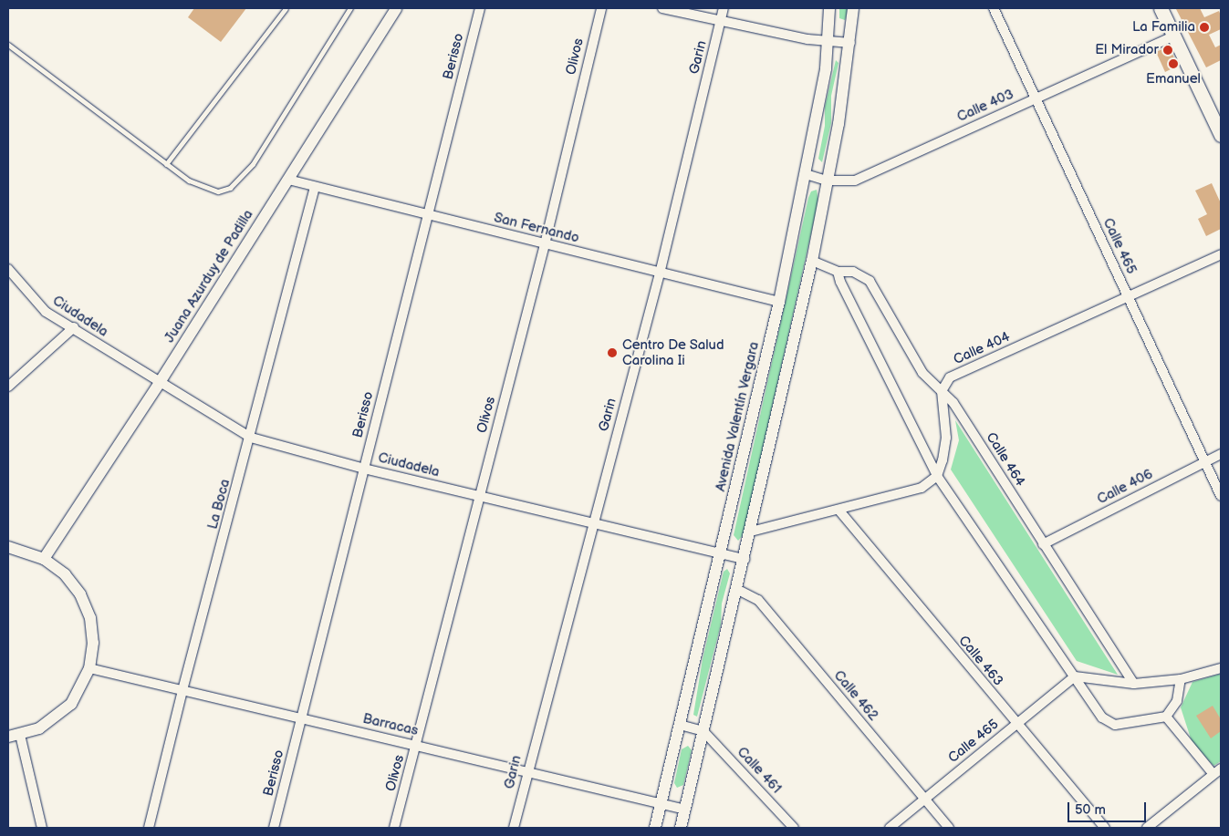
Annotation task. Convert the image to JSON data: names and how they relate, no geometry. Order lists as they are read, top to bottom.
{
  "streets": {
    "street": [
      "Berisso",
      "Olivos",
      "Garin",
      "Calle 403",
      "San Fernando",
      "Calle 465",
      "Juana Azurduy de Padilla",
      "Ciudadela",
      "Calle 404",
      "Avenida Valentín Vergara",
      "Calle 464",
      "Calle 406",
      "La Boca",
      "Calle 463",
      "Calle 462",
      "Barracas",
      "Calle 461"
    ]
  },
  "crossings": [
    ["Berisso", "San Fernando"],
    ["Berisso", "Ciudadela"],
    ["Berisso", "Barracas"],
    ["Olivos", "San Fernando"],
    ["Olivos", "Ciudadela"],
    ["Olivos", "Barracas"],
    ["Garin", "San Fernando"],
    ["Garin", "Ciudadela"],
    ["Garin", "Barracas"],
    ["Calle 403", "Calle 465"],
    ["Calle 403", "Avenida Valentín Vergara"],
    ["San Fernando", "Juana Azurduy de Padilla"],
    ["San Fernando", "Avenida Valentín Vergara"],
    ["San Fernando", "La Boca"],
    ["Calle 465", "Calle 404"],
    ["Calle 465", "Calle 406"],
    ["Calle 465", "Calle 463"],
    ["Calle 465", "Calle 462"],
    ["Juana Azurduy de Padilla", "Ciudadela"],
    ["Ciudadela", "Avenida Valentín Vergara"],
    ["Ciudadela", "La Boca"],
    ["Calle 404", "Calle 464"],
    ["Avenida Valentín Vergara", "Barracas"],
    ["Calle 464", "Calle 406"],
    ["La Boca", "Barracas"]
  ],
  "places": [
    "La Familia",
    "El Mirador",
    "Emanuel",
    "Centro De Salud Carolina Ii"
  ],
  "scale_bar": "50 m"
}
